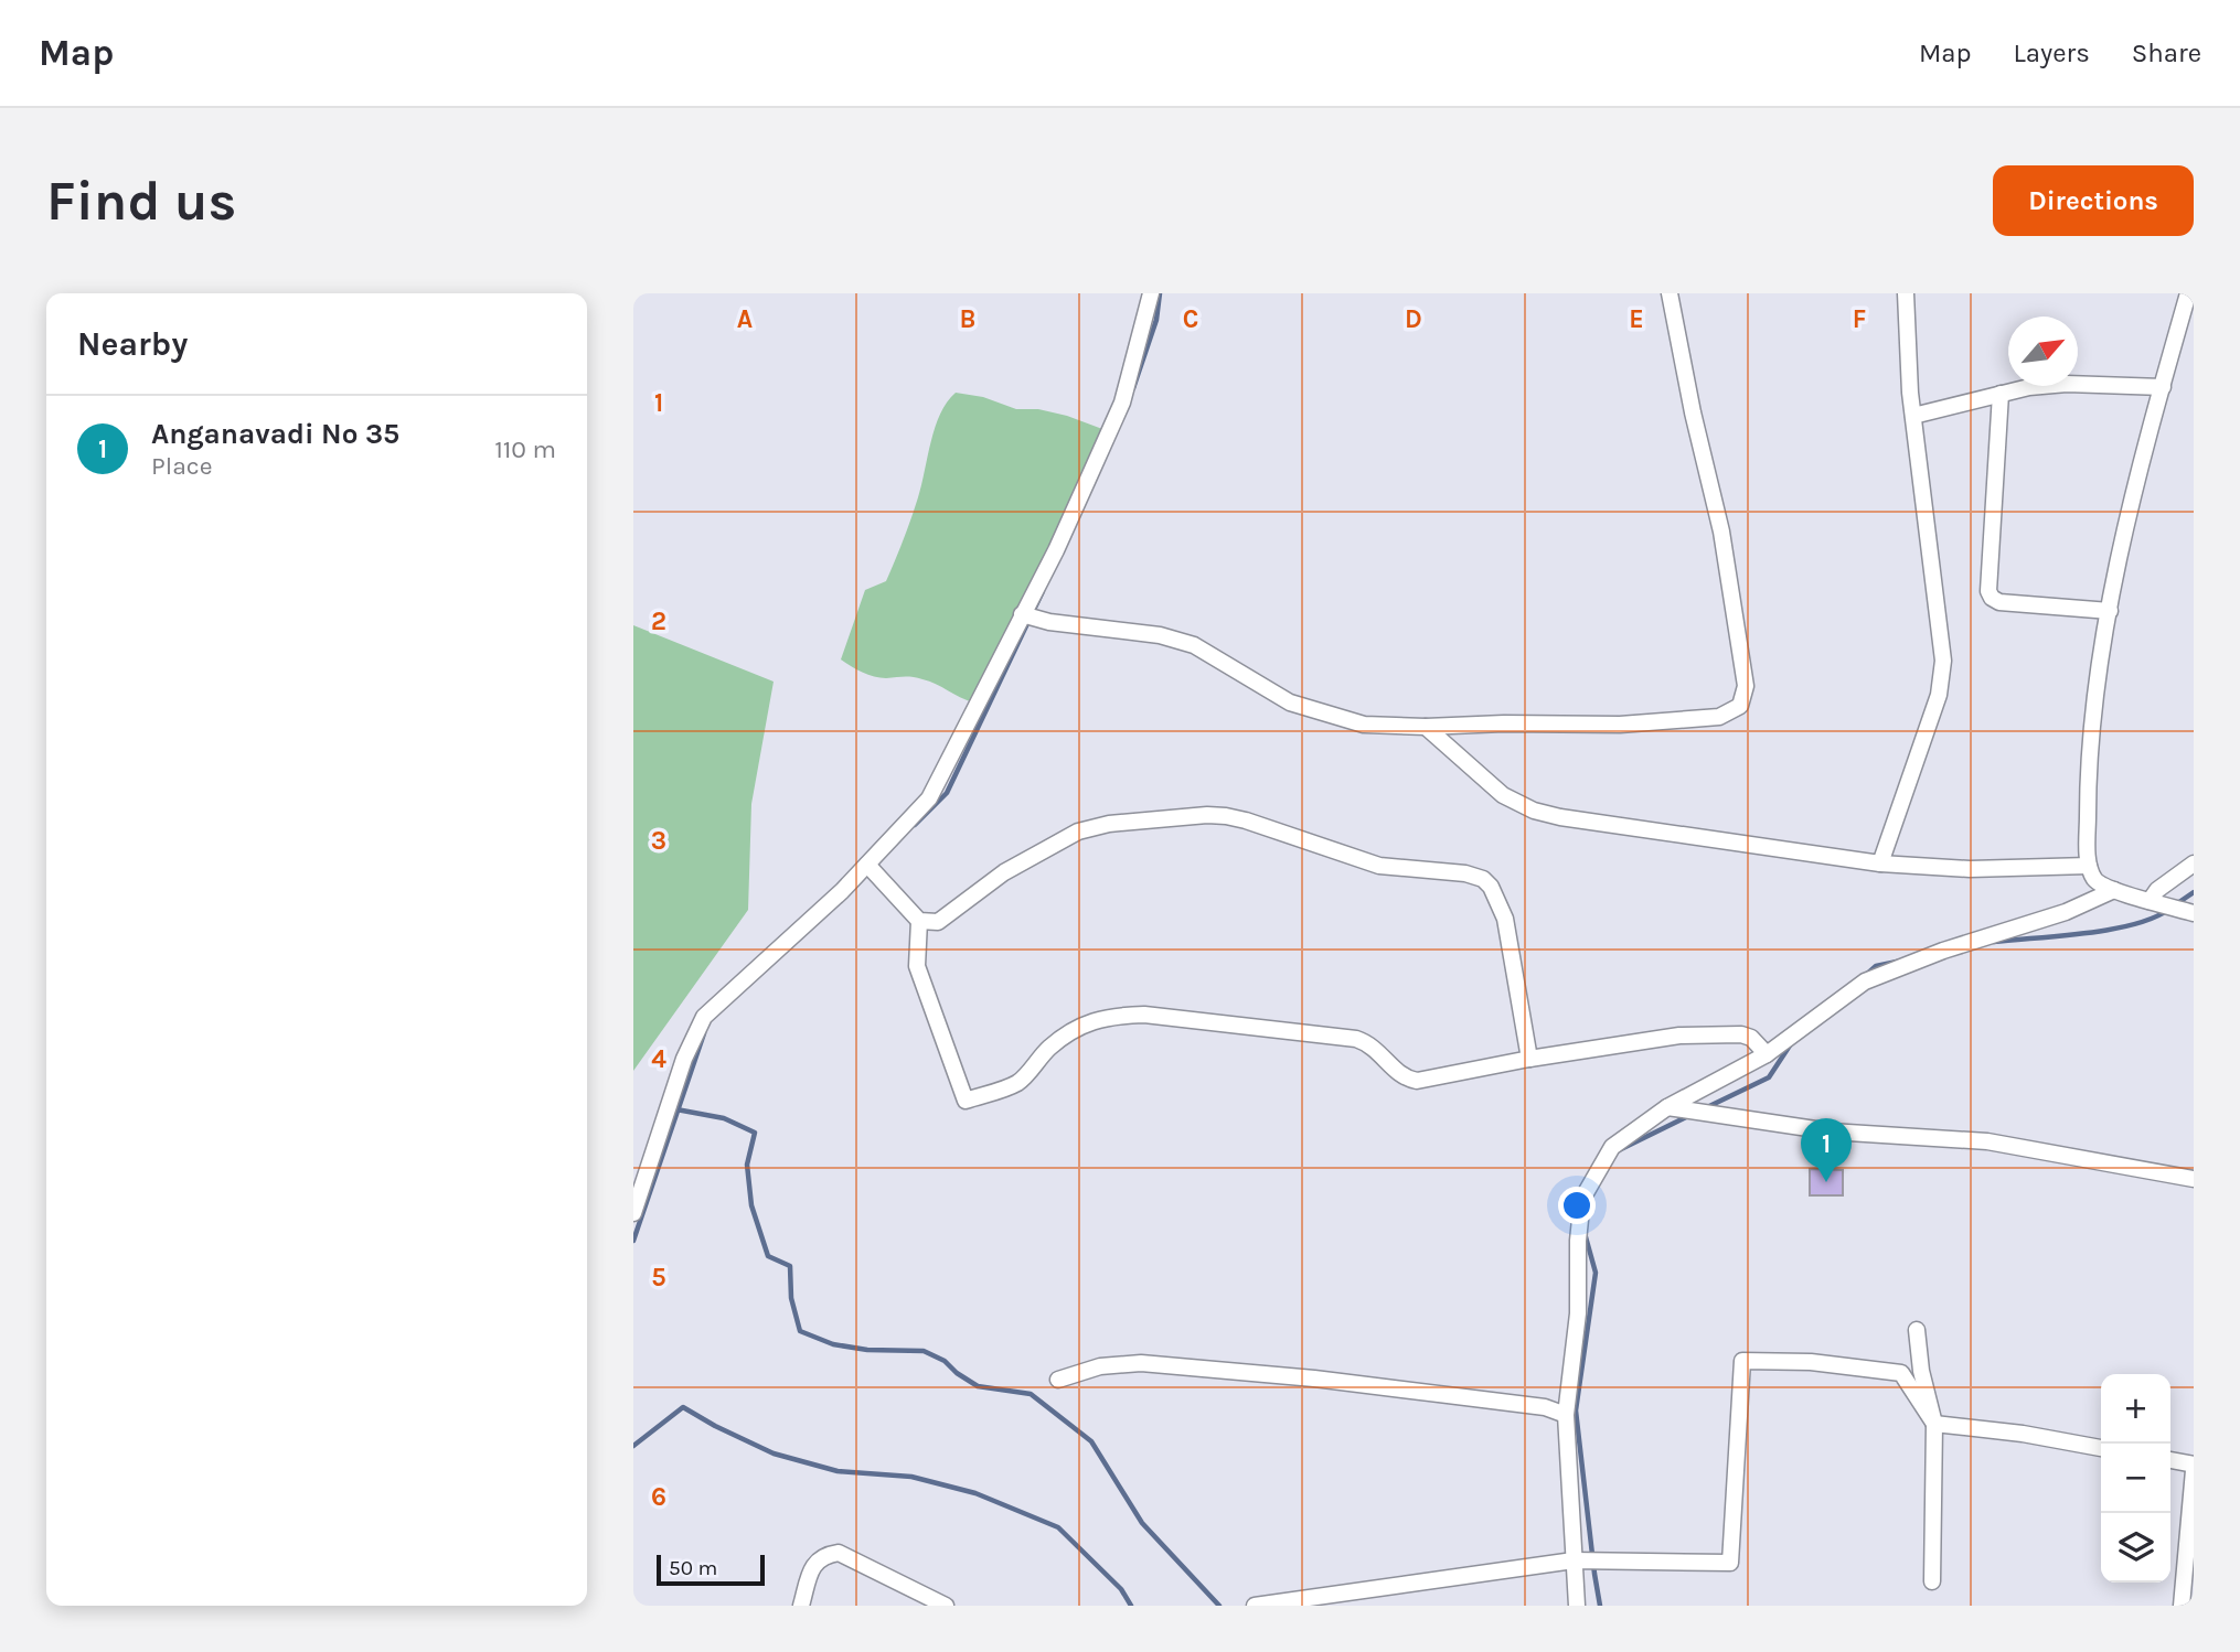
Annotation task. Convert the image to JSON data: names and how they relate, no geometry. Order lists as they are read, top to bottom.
{
  "scale_bar": "50 m",
  "north": "top right",
  "page": {
    "header": "Map",
    "nav": ["Map", "Layers", "Share"],
    "buttons": "Directions",
    "title": "Find us",
    "heading": "Nearby",
    "list": [
      {
        "mark": "1",
        "name": "Anganavadi No 35",
        "note": "Place",
        "value": "110 m"
      }
    ],
    "pins": "1",
    "map_buttons": ["+", "−"],
    "scale": "50 m"
  },
  "grid": {
    "columns": [
      "A",
      "B",
      "C",
      "D",
      "E",
      "F"
    ],
    "rows": [
      "1",
      "2",
      "3",
      "4",
      "5",
      "6"
    ]
  }
}
